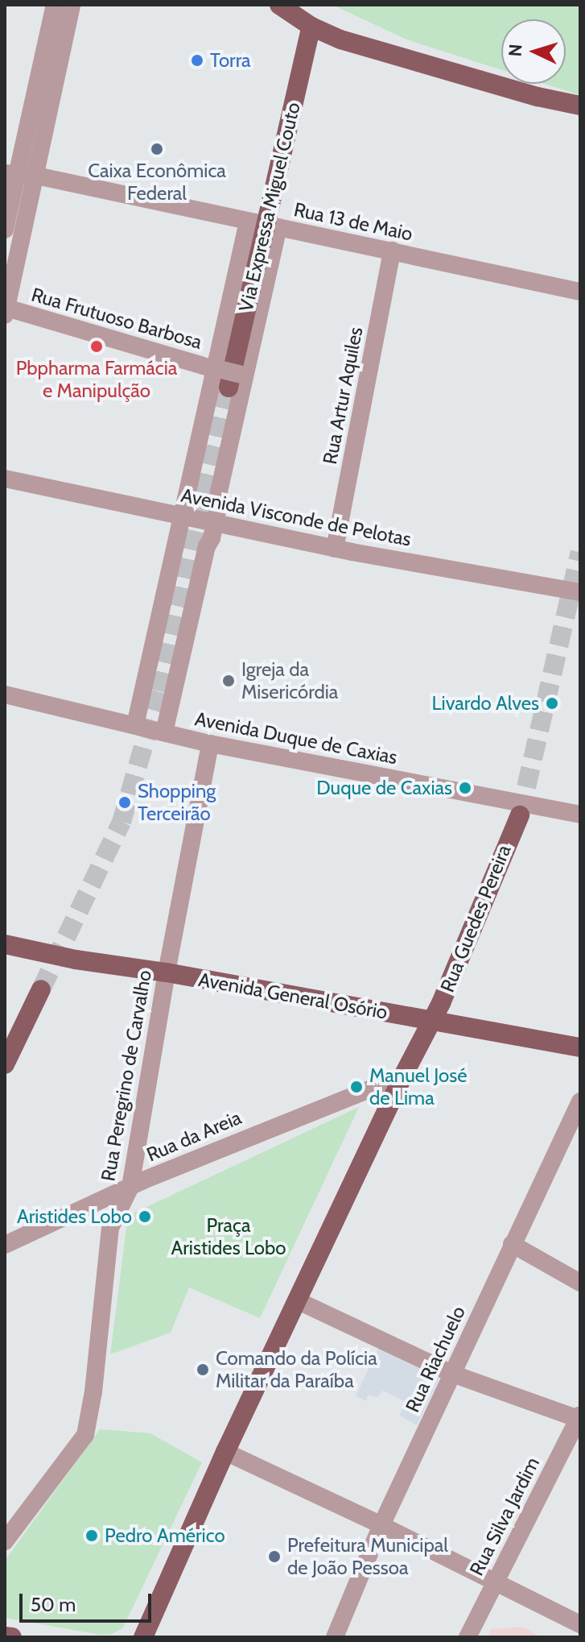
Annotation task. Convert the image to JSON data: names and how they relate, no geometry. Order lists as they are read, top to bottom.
{
  "streets": {
    "main road": ["Via Expressa Miguel Couto", "Rua Guedes Pereira", "Avenida General Osório"],
    "street": [
      "Rua 13 de Maio",
      "Rua Frutuoso Barbosa",
      "Rua Artur Aquiles",
      "Avenida Visconde de Pelotas",
      "Avenida Duque de Caxias",
      "Rua Peregrino de Carvalho",
      "Rua da Areia",
      "Rua Riachuelo",
      "Rua Silva Jardim"
    ]
  },
  "crossings": [
    ["Via Expressa Miguel Couto", "Rua 13 de Maio"],
    ["Via Expressa Miguel Couto", "Rua Frutuoso Barbosa"],
    ["Rua 13 de Maio", "Rua Artur Aquiles"],
    ["Rua Artur Aquiles", "Avenida Visconde de Pelotas"],
    ["Avenida Duque de Caxias", "Rua Peregrino de Carvalho"],
    ["Rua Guedes Pereira", "Avenida General Osório"],
    ["Avenida General Osório", "Rua Peregrino de Carvalho"],
    ["Rua Peregrino de Carvalho", "Rua da Areia"]
  ],
  "parks": ["Praça Aristides Lobo"],
  "places": [
    "Torra",
    "Caixa Econômica Federal",
    "Pbpharma Farmácia e Manipulção",
    "Igreja da Misericórdia",
    "Livardo Alves",
    "Duque de Caxias",
    "Shopping Terceirão",
    "Manuel José de Lima",
    "Aristides Lobo",
    "Comando da Polícia Militar da Paraíba",
    "Pedro Américo",
    "Prefeitura Municipal de João Pessoa"
  ],
  "scale_bar": "50 m",
  "north": "left"
}
